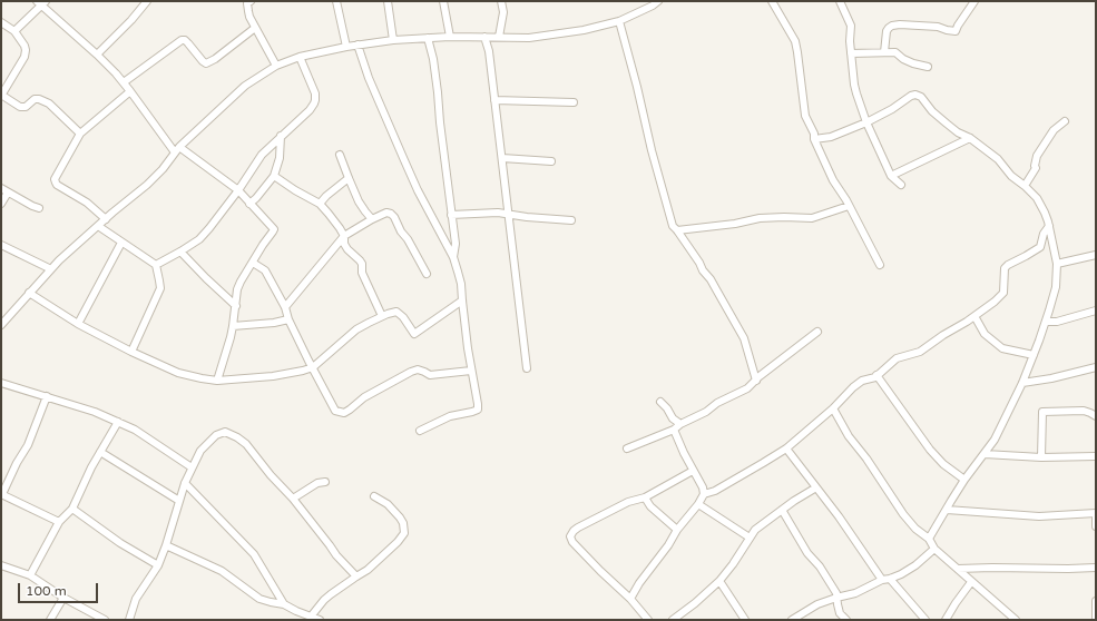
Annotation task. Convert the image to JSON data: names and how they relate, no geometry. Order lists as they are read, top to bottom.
{
  "scale_bar": "100 m"
}
